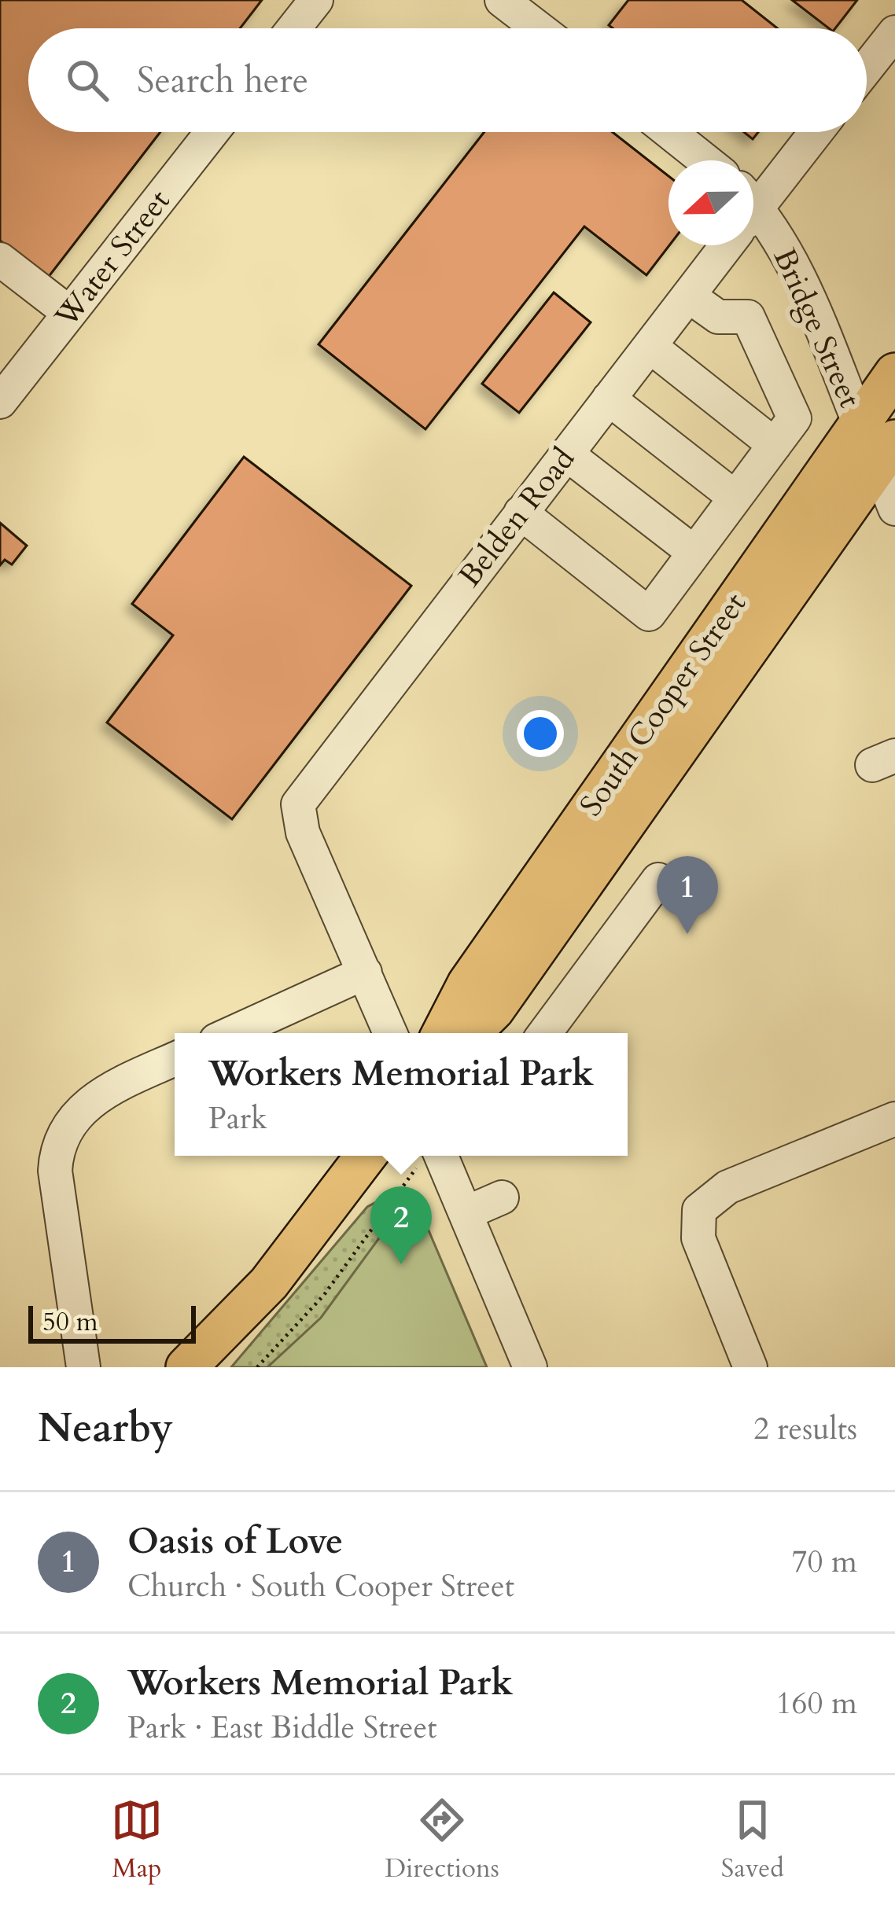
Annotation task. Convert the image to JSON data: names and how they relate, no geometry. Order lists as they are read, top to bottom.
{
  "streets": {
    "main road": ["South Cooper Street"],
    "street": ["Water Street", "Bridge Street", "Belden Road"]
  },
  "crossings": [
    ["Bridge Street", "South Cooper Street"]
  ],
  "scale_bar": "50 m",
  "north": "left",
  "page": {
    "search": "Search here",
    "pins": ["1", "2"],
    "popup": ["Workers Memorial Park", "Park"],
    "scale": "50 m",
    "heading": ["Nearby", "2 results"],
    "list": [
      {
        "mark": "1",
        "name": "Oasis of Love",
        "note": "Church · South Cooper Street",
        "value": "70 m"
      },
      {
        "mark": "2",
        "name": "Workers Memorial Park",
        "note": "Park · East Biddle Street",
        "value": "160 m"
      }
    ],
    "nav": ["Map", "Directions", "Saved"]
  }
}
